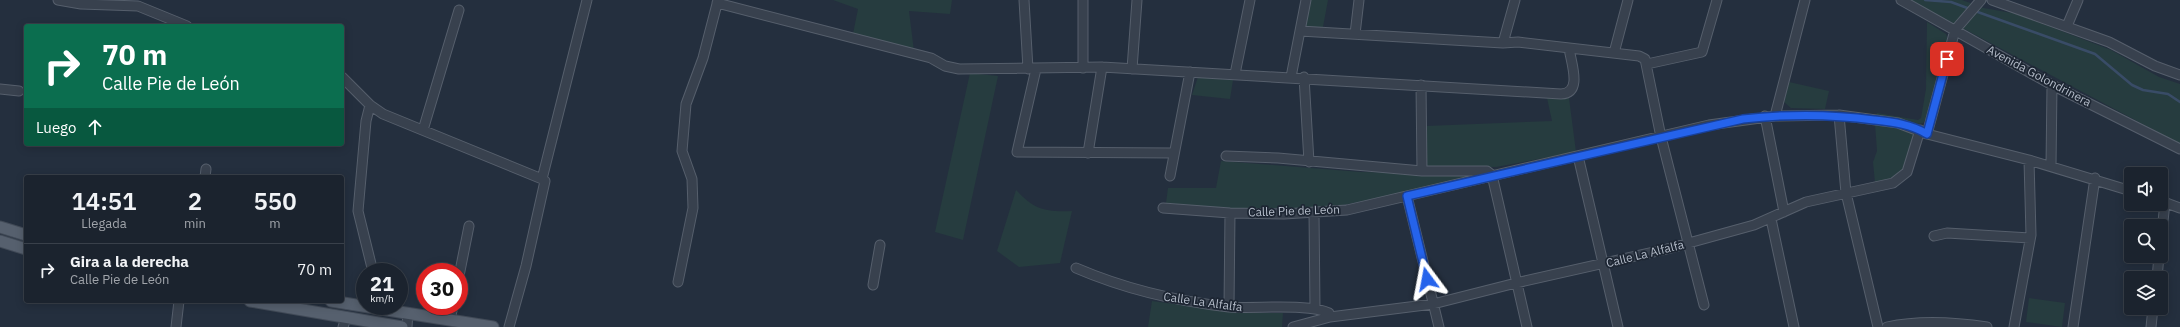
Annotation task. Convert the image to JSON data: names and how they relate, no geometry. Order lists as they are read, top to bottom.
{
  "streets": {
    "street": ["Avenida Golondrinera", "Calle Pie de León", "Calle La Alfalfa"]
  },
  "crossings": [
    ["Avenida Golondrinera", "Calle La Alfalfa"],
    ["Calle Pie de León", "Calle La Alfalfa"]
  ],
  "page": {
    "turn": ["70 m", "Calle Pie de León"],
    "then": "Luego",
    "eta": [
      "14:51",
      "Llegada",
      "2",
      "min",
      "550",
      "m"
    ],
    "list": [
      {
        "name": "Gira a la derecha",
        "note": "Calle Pie de León",
        "value": "70 m"
      }
    ],
    "speed": "21 km/h",
    "limit": "30"
  }
}
